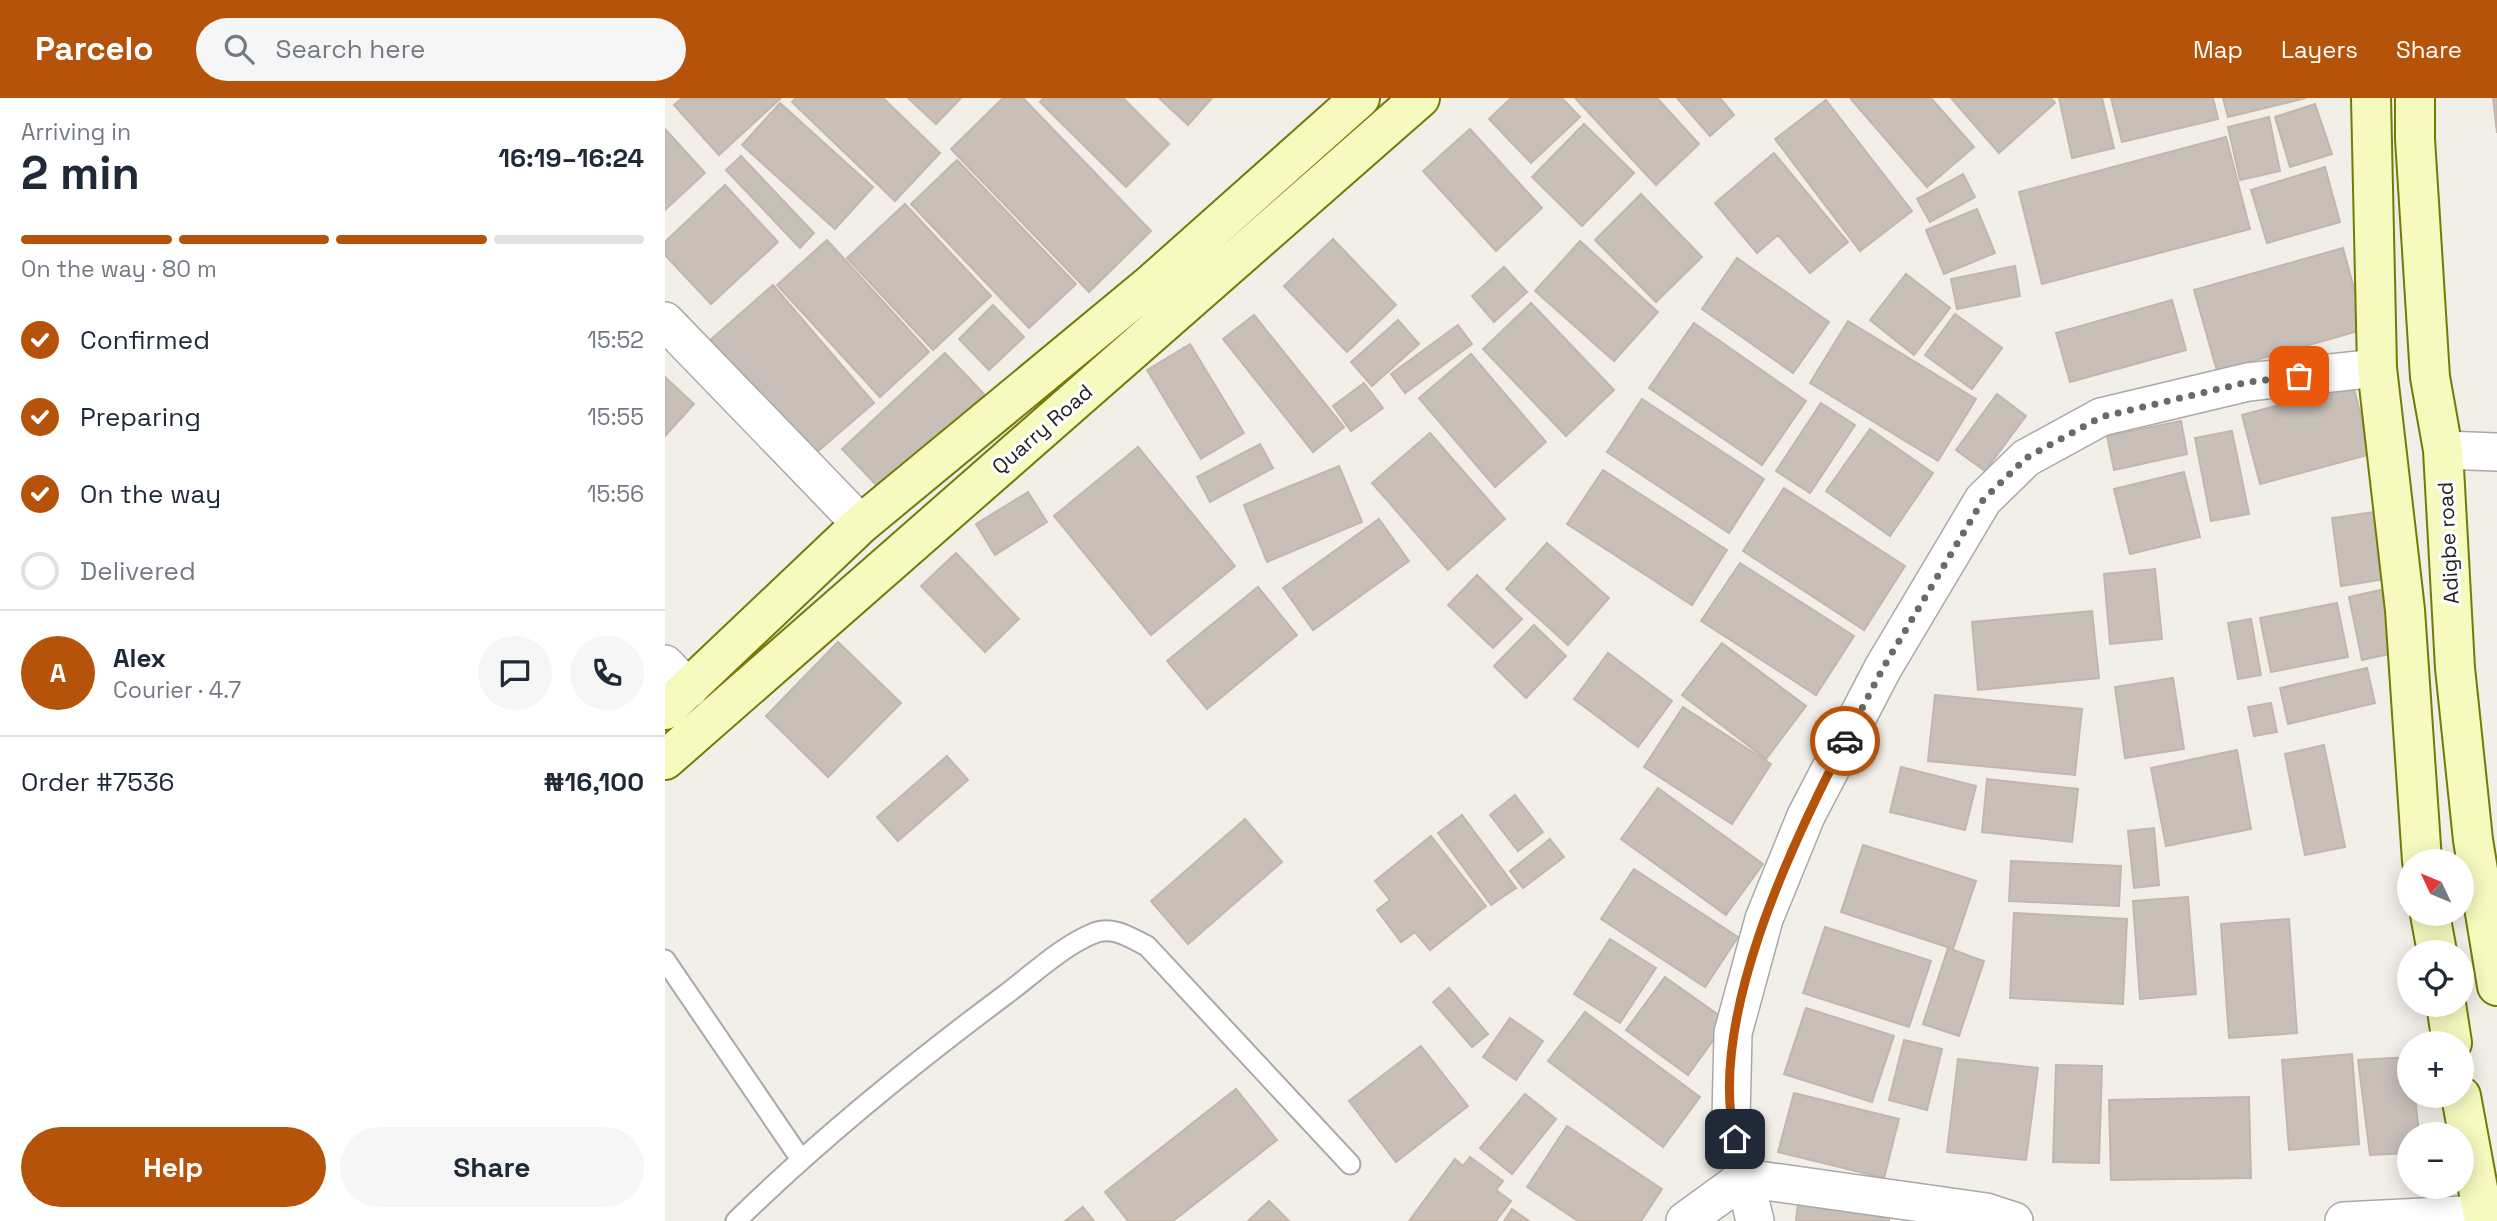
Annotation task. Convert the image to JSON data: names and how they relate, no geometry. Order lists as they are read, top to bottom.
{
  "streets": {
    "main road": ["Quarry Road", "Adigbe road"]
  },
  "north": "top left",
  "page": {
    "header": "Parcelo",
    "search": "Search here",
    "nav": ["Map", "Layers", "Share"],
    "heading": ["2 min", "Arriving in", "16:19–16:24"],
    "panel": [
      "Alex",
      "Courier · 4.7",
      "Order #7536",
      "₦16,100"
    ],
    "bar": "On the way · 80 m",
    "list": [
      ["Confirmed", "15:52"],
      ["Preparing", "15:55"],
      ["On the way", "15:56"],
      "Delivered"
    ],
    "round": "A",
    "map_buttons": ["+", "−"],
    "buttons": ["Help", "Share"]
  }
}
